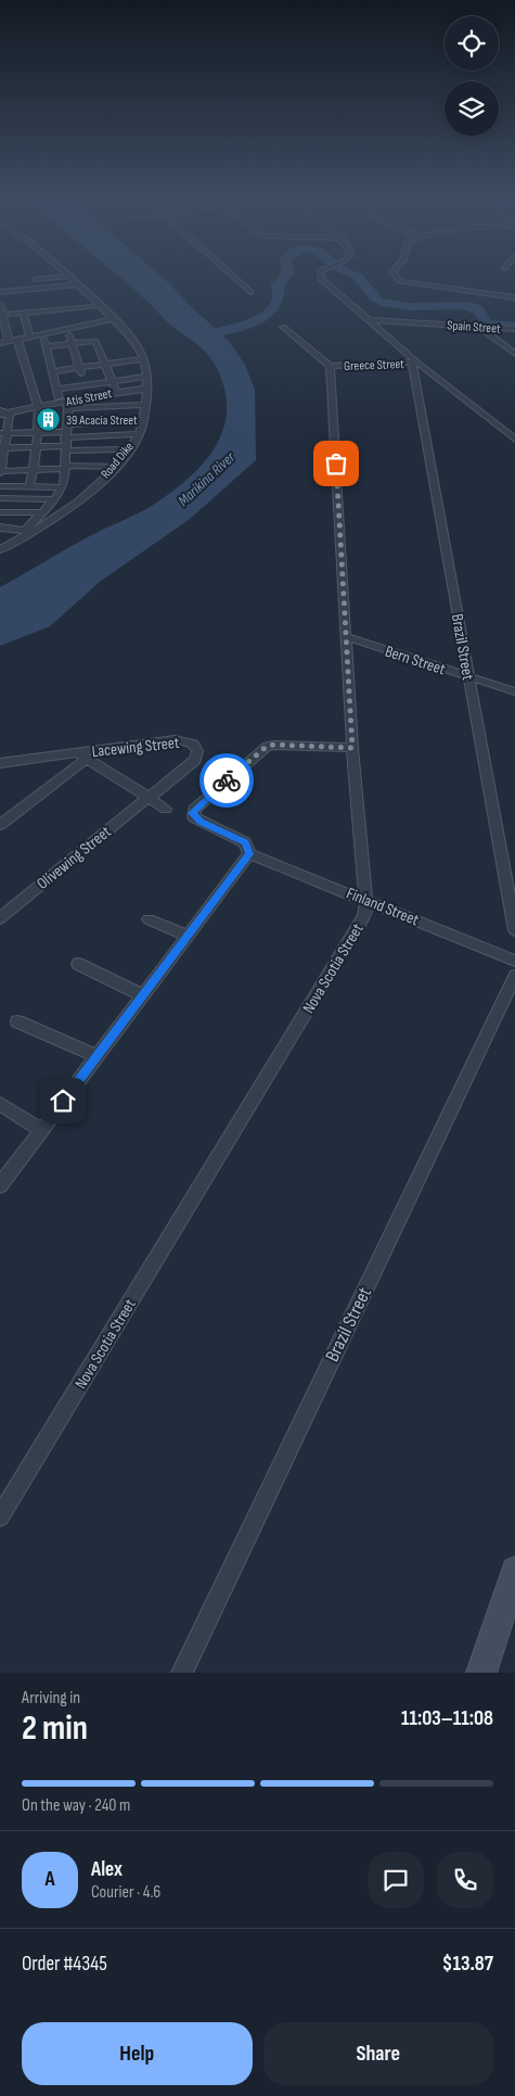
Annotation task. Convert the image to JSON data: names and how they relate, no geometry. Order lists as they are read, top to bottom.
{
  "streets": {
    "street": [
      "Spain Street",
      "Greece Street",
      "Atis Street",
      "Road Dike",
      "Brazil Street",
      "Bern Street",
      "Lacewing Street",
      "Olivewing Street",
      "Finland Street",
      "Nova Scotia Street"
    ]
  },
  "crossings": [
    ["Greece Street", "Brazil Street"],
    ["Greece Street", "Nova Scotia Street"],
    ["Atis Street", "Road Dike"],
    ["Brazil Street", "Bern Street"],
    ["Bern Street", "Nova Scotia Street"],
    ["Lacewing Street", "Olivewing Street"],
    ["Finland Street", "Nova Scotia Street"]
  ],
  "water": ["Marikina River"],
  "places": {
    "building": ["39 Acacia Street"]
  },
  "page": {
    "heading": ["2 min", "Arriving in", "11:03–11:08"],
    "panel": [
      "Alex",
      "Courier · 4.6",
      "Order #4345",
      "$13.87"
    ],
    "bar": "On the way · 240 m",
    "round": "A",
    "buttons": ["Help", "Share"]
  }
}
